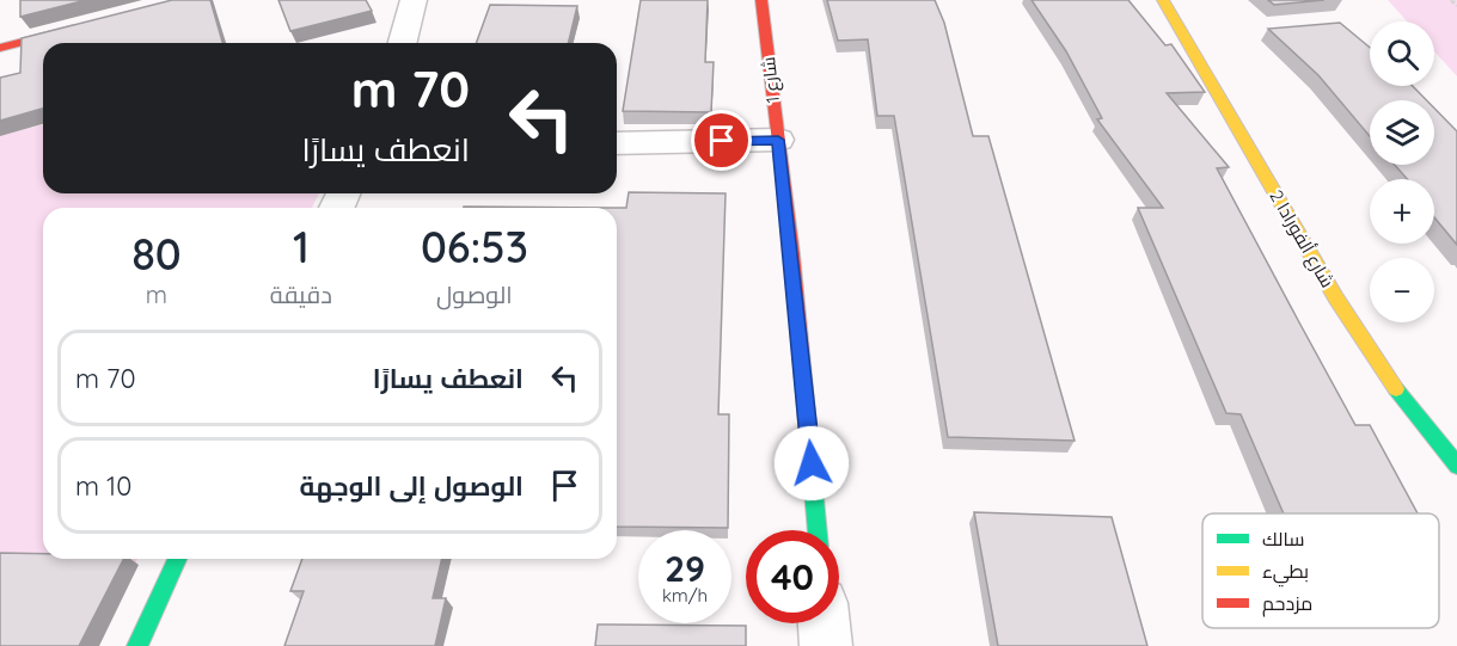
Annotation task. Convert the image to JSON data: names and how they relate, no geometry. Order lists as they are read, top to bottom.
{
  "streets": {
    "street": ["شارع 1", "شارع ألفورادا 2"]
  },
  "legend": ["سالك", "بطيء", "مزدحم"],
  "page": {
    "map_buttons": ["+", "−"],
    "turn": ["70 m", "انعطف يسارًا"],
    "eta": [
      "06:53",
      "الوصول",
      "1",
      "دقيقة",
      "80",
      "m"
    ],
    "list": [
      {
        "name": "انعطف يسارًا",
        "value": "70 m"
      },
      {
        "name": "الوصول إلى الوجهة",
        "value": "10 m"
      }
    ],
    "speed": "29 km/h",
    "limit": "40"
  }
}
